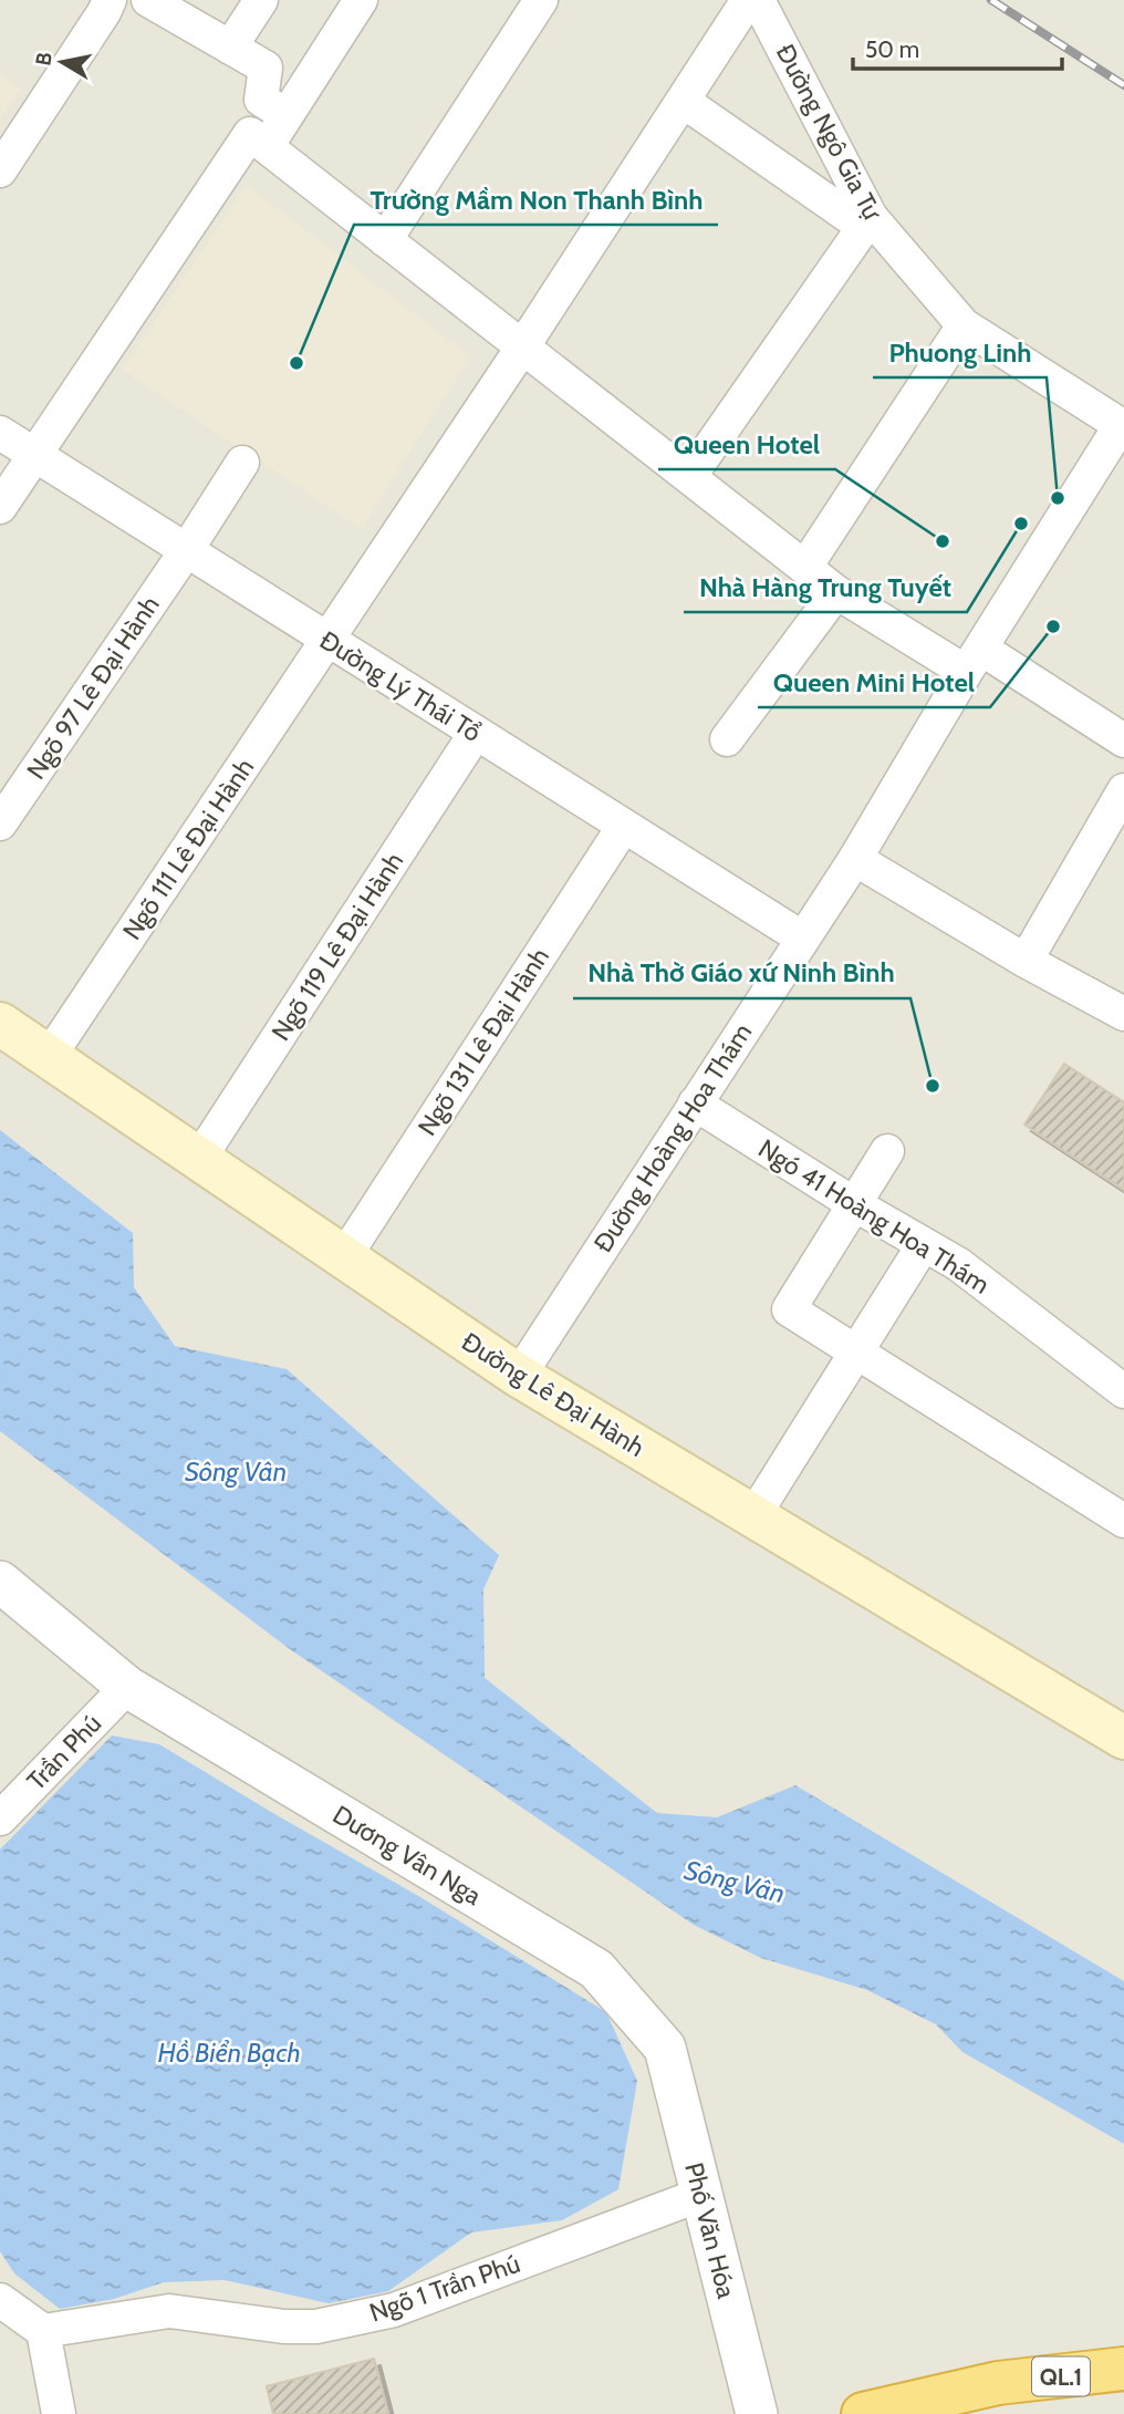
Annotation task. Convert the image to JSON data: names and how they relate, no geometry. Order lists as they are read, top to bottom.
{
  "streets": {
    "highway": ["QL.1"],
    "main road": ["Đường Lê Đại Hành"],
    "street": [
      "Đường Ngô Gia Tự",
      "Đường Lý Thái Tổ",
      "Ngõ 97 Lê Đại Hành",
      "Ngõ 111 Lê Đại Hành",
      "Ngõ 119 Lê Đại Hành",
      "Ngõ 131 Lê Đại Hành",
      "Đường Hoàng Hoa Thám",
      "Ngó 41 Hoàng Hoa Thám",
      "Trần Phú",
      "Dương Vân Nga",
      "Phố Văn Hóa",
      "Ngõ 1 Trần Phú"
    ]
  },
  "crossings": [
    ["Đường Ngô Gia Tự", "Đường Hoàng Hoa Thám"],
    ["Đường Lý Thái Tổ", "Ngõ 97 Lê Đại Hành"],
    ["Đường Lý Thái Tổ", "Ngõ 111 Lê Đại Hành"],
    ["Đường Lý Thái Tổ", "Ngõ 119 Lê Đại Hành"],
    ["Đường Lý Thái Tổ", "Ngõ 131 Lê Đại Hành"],
    ["Đường Lý Thái Tổ", "Đường Hoàng Hoa Thám"],
    ["Ngõ 111 Lê Đại Hành", "Đường Lê Đại Hành"],
    ["Ngõ 119 Lê Đại Hành", "Đường Lê Đại Hành"],
    ["Ngõ 131 Lê Đại Hành", "Đường Lê Đại Hành"],
    ["Đường Hoàng Hoa Thám", "Ngó 41 Hoàng Hoa Thám"],
    ["Đường Hoàng Hoa Thám", "Đường Lê Đại Hành"],
    ["Trần Phú", "Dương Vân Nga"],
    ["Dương Vân Nga", "Phố Văn Hóa"],
    ["Phố Văn Hóa", "Ngõ 1 Trần Phú"]
  ],
  "water": ["Sông Vân", "Hồ Biển Bạch"],
  "places": [
    "Trường Mầm Non Thanh Bình",
    "Phuong Linh",
    "Nhà Hàng Trung Tuyết",
    "Queen Hotel",
    "Queen Mini Hotel",
    "Nhà Thờ Giáo xứ Ninh Bình"
  ],
  "scale_bar": "50 m",
  "north": "left"
}
